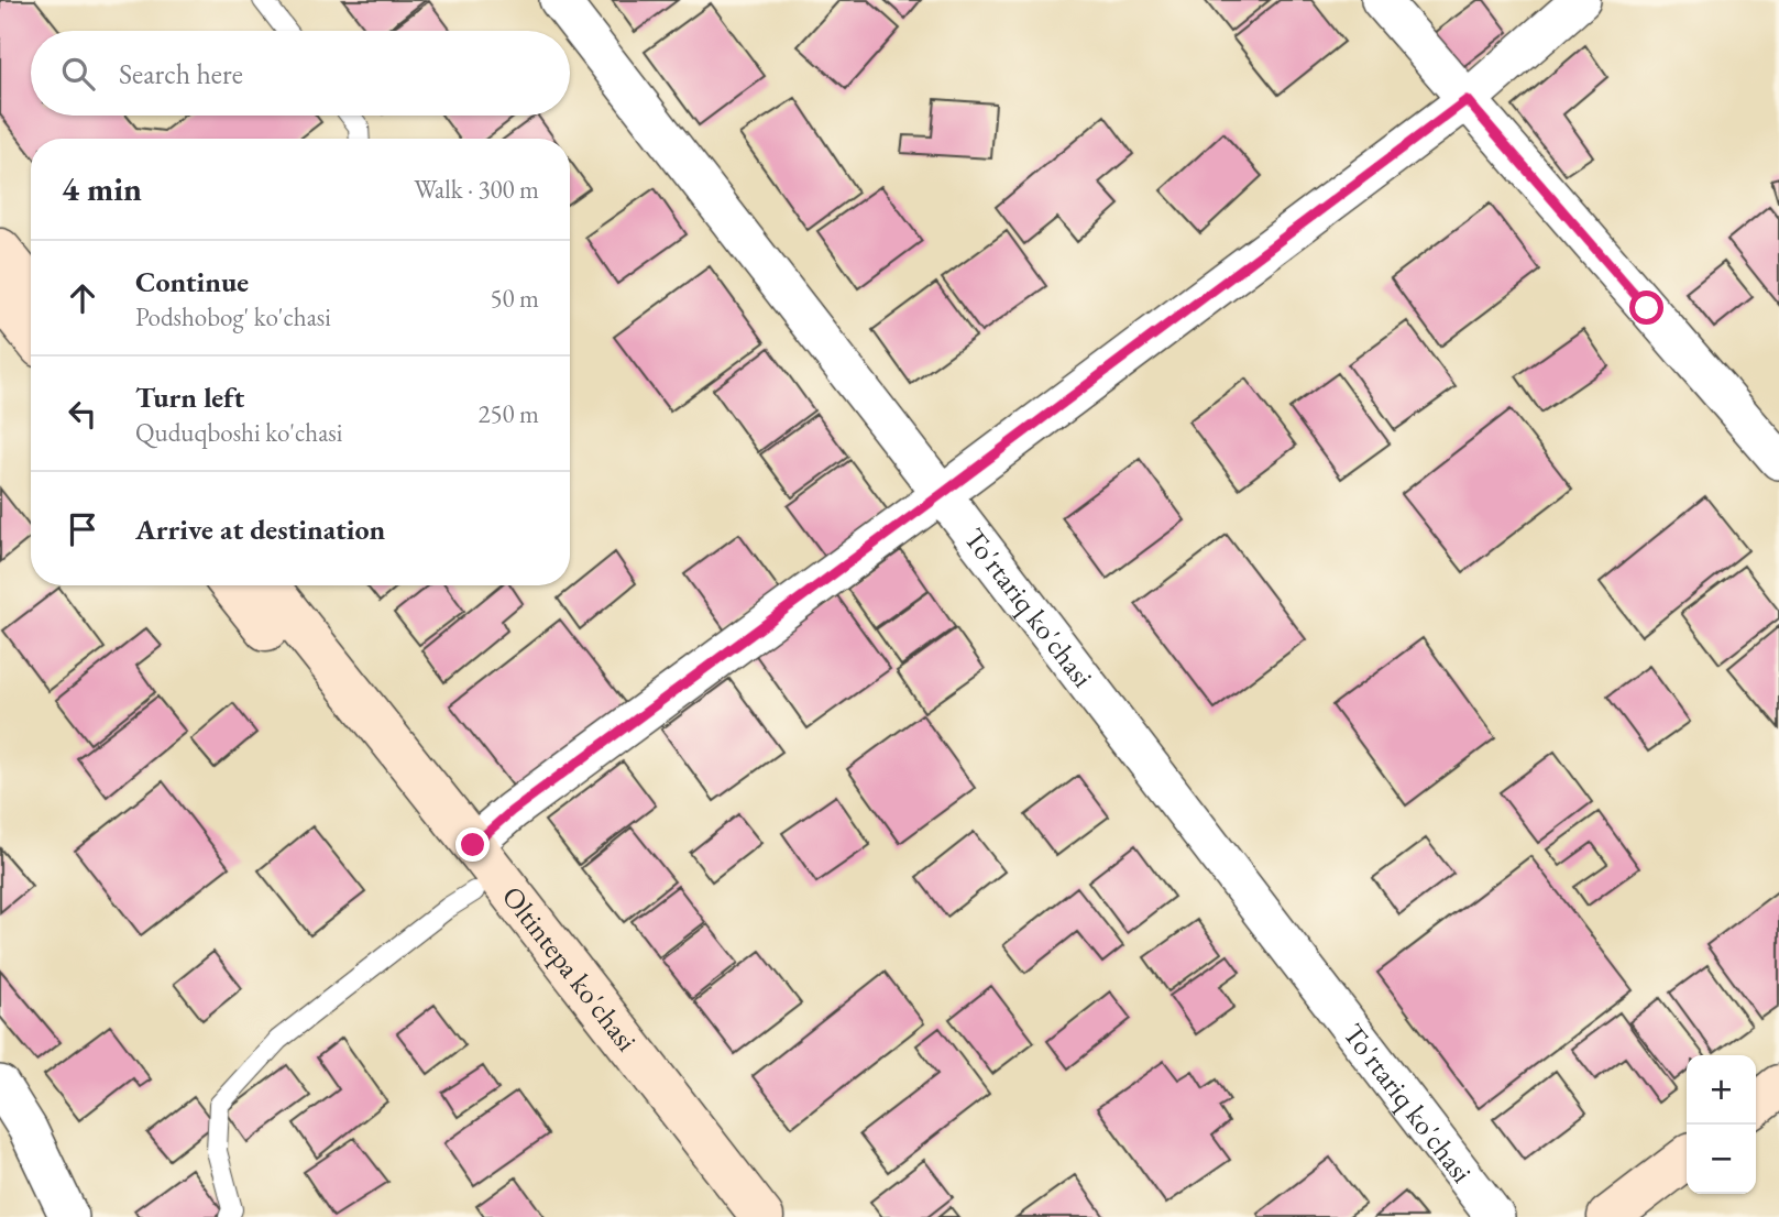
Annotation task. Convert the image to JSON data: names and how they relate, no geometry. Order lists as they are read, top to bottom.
{
  "streets": {
    "main road": ["Oltintepa ko'chasi"],
    "street": ["To'rtariq ko'chasi"]
  },
  "page": {
    "search": "Search here",
    "heading": ["4 min", "Walk · 300 m"],
    "list": [
      ["Continue", "Podshobog' ko'chasi", "50 m"],
      ["Turn left", "Quduqboshi ko'chasi", "250 m"],
      "Arrive at destination"
    ],
    "map_buttons": ["+", "−"]
  }
}
